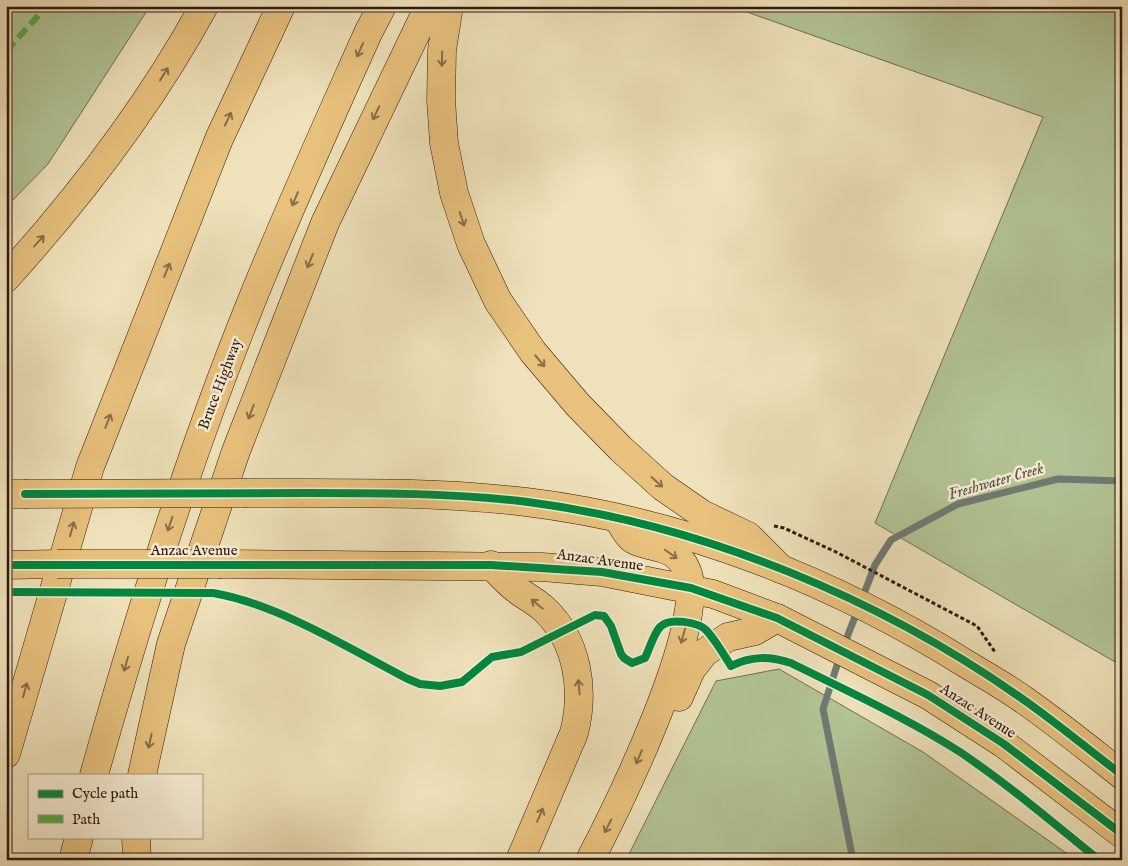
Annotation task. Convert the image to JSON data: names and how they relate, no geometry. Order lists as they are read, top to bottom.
{
  "streets": {
    "highway": ["Bruce Highway", "Anzac Avenue"]
  },
  "water": ["Freshwater Creek"],
  "legend": ["Cycle path", "Path"]
}
